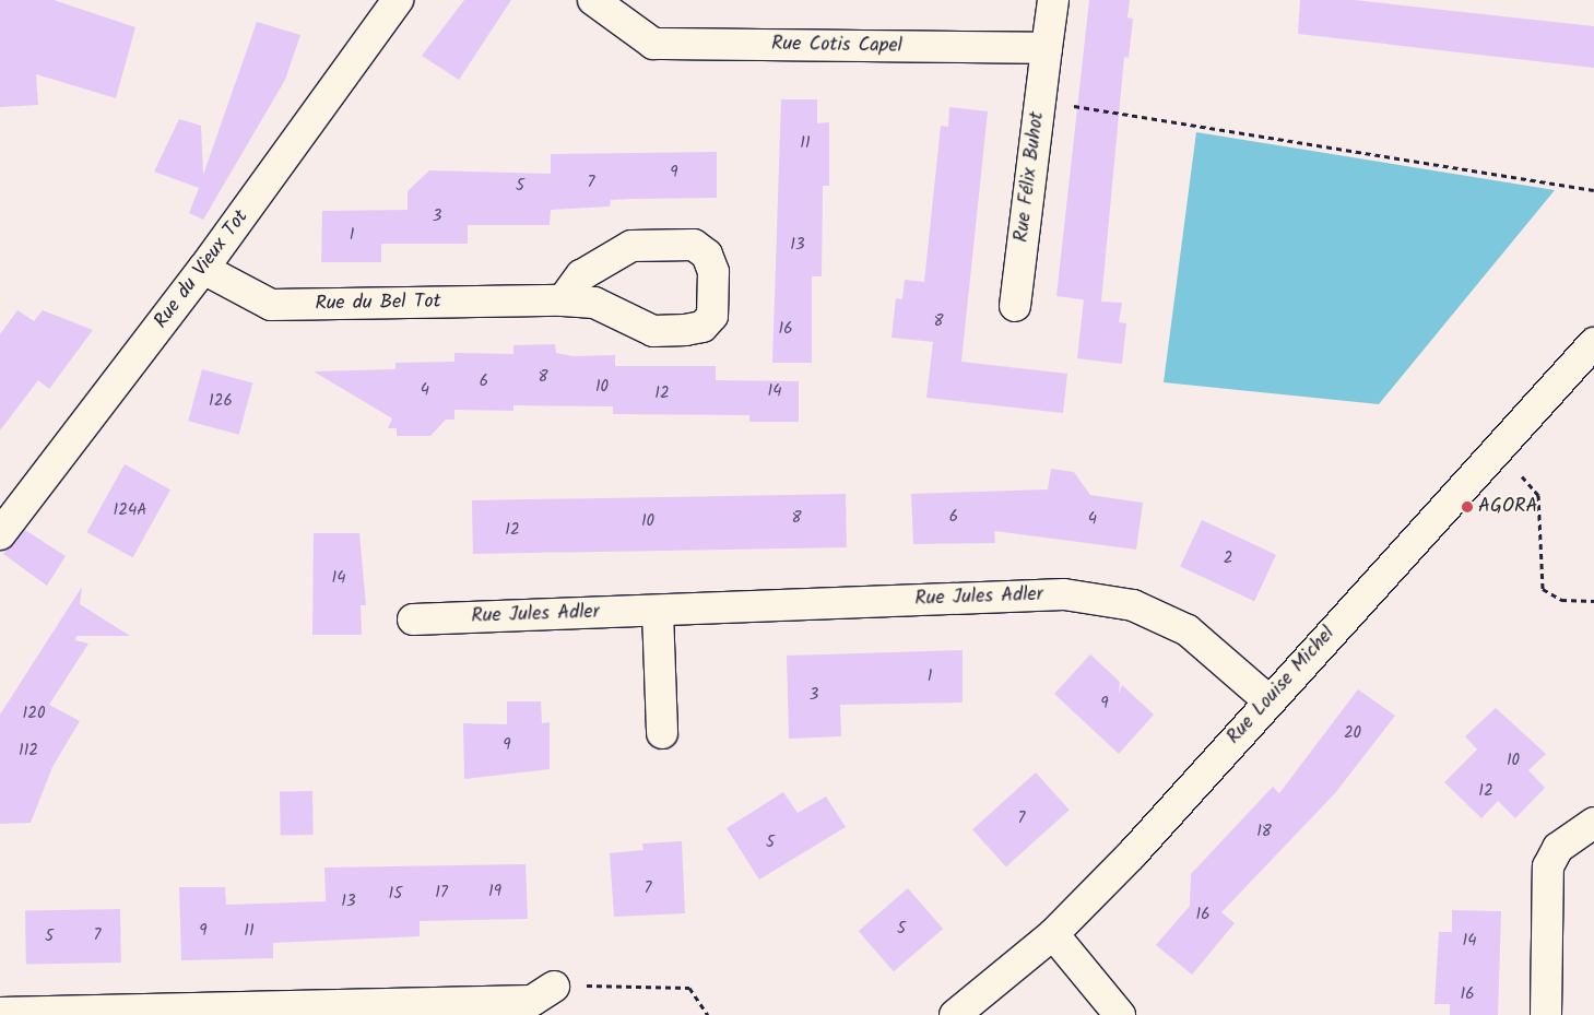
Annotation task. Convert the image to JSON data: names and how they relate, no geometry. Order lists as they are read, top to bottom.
{
  "streets": {
    "street": [
      "Rue Cotis Capel",
      "Rue Félix Buhot",
      "Rue du Vieux Tot",
      "Rue du Bel Tot",
      "Rue Jules Adler",
      "Rue Louise Michel"
    ]
  },
  "crossings": [
    ["Rue Cotis Capel", "Rue Félix Buhot"],
    ["Rue du Vieux Tot", "Rue du Bel Tot"],
    ["Rue Jules Adler", "Rue Louise Michel"]
  ],
  "places": ["AGORA"],
  "house_numbers": [
    "11",
    "9",
    "7",
    "5",
    "3",
    "1",
    "13",
    "8",
    "16",
    "8",
    "6",
    "10",
    "4",
    "14",
    "12",
    "126",
    "124A",
    "6",
    "8",
    "4",
    "10",
    "12",
    "2",
    "14",
    "1",
    "3",
    "9",
    "120",
    "20",
    "9",
    "112",
    "10",
    "12",
    "7",
    "18",
    "5",
    "7",
    "19",
    "17",
    "15",
    "13",
    "16",
    "5",
    "9",
    "11",
    "7",
    "5",
    "14",
    "16"
  ]
}
